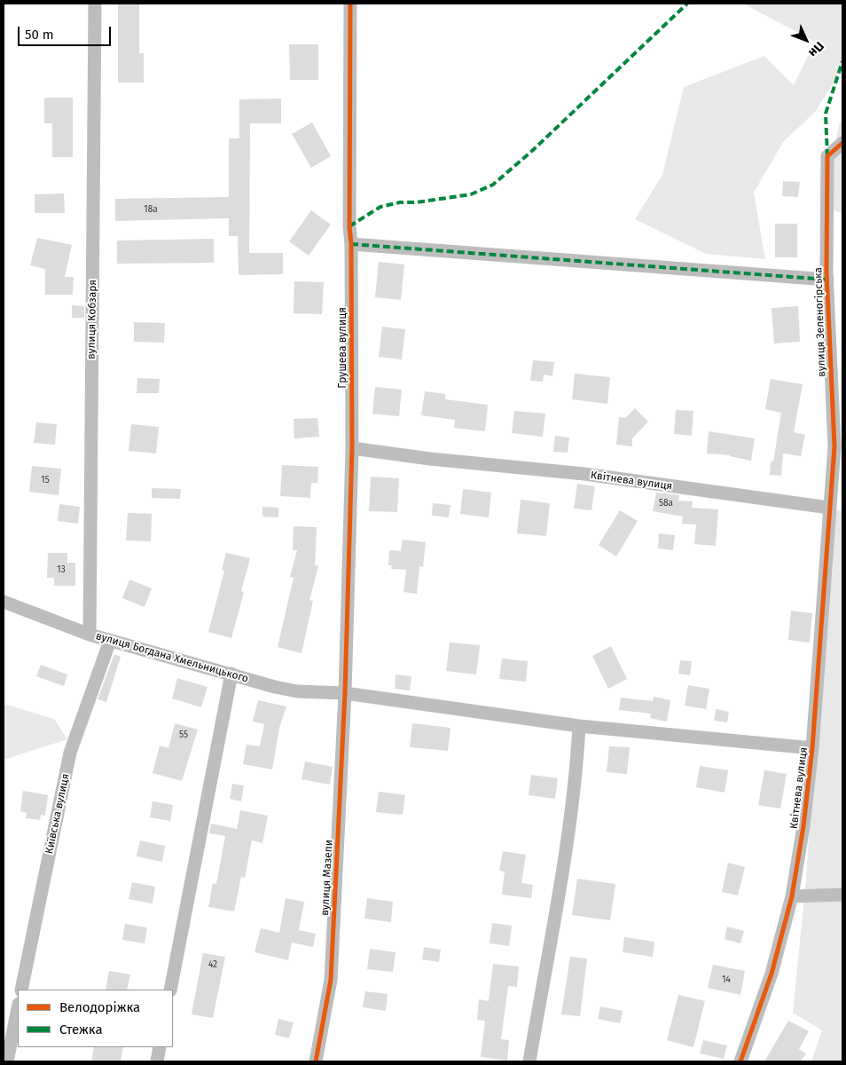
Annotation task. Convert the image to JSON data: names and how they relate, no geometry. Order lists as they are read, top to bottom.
{
  "streets": {
    "street": [
      "вулиця Кобзаря",
      "вулиця Зеленогірська",
      "Грушева вулиця",
      "Квітнева вулиця",
      "вулиця Богдана Хмельницького",
      "Київська вулиця",
      "вулиця Мазепи"
    ]
  },
  "crossings": [
    ["вулиця Кобзаря", "вулиця Богдана Хмельницького"],
    ["вулиця Зеленогірська", "Квітнева вулиця"],
    ["Грушева вулиця", "Квітнева вулиця"],
    ["Грушева вулиця", "вулиця Богдана Хмельницького"],
    ["Грушева вулиця", "вулиця Мазепи"],
    ["Квітнева вулиця", "вулиця Богдана Хмельницького"],
    ["Квітнева вулиця", "вулиця Мазепи"],
    ["вулиця Богдана Хмельницького", "Київська вулиця"],
    ["вулиця Богдана Хмельницького", "вулиця Мазепи"]
  ],
  "house_numbers": [
    "18а",
    "15",
    "58а",
    "13",
    "55",
    "42",
    "14"
  ],
  "legend": ["Велодоріжка", "Стежка"],
  "scale_bar": "50 m",
  "north": "bottom right"
}
